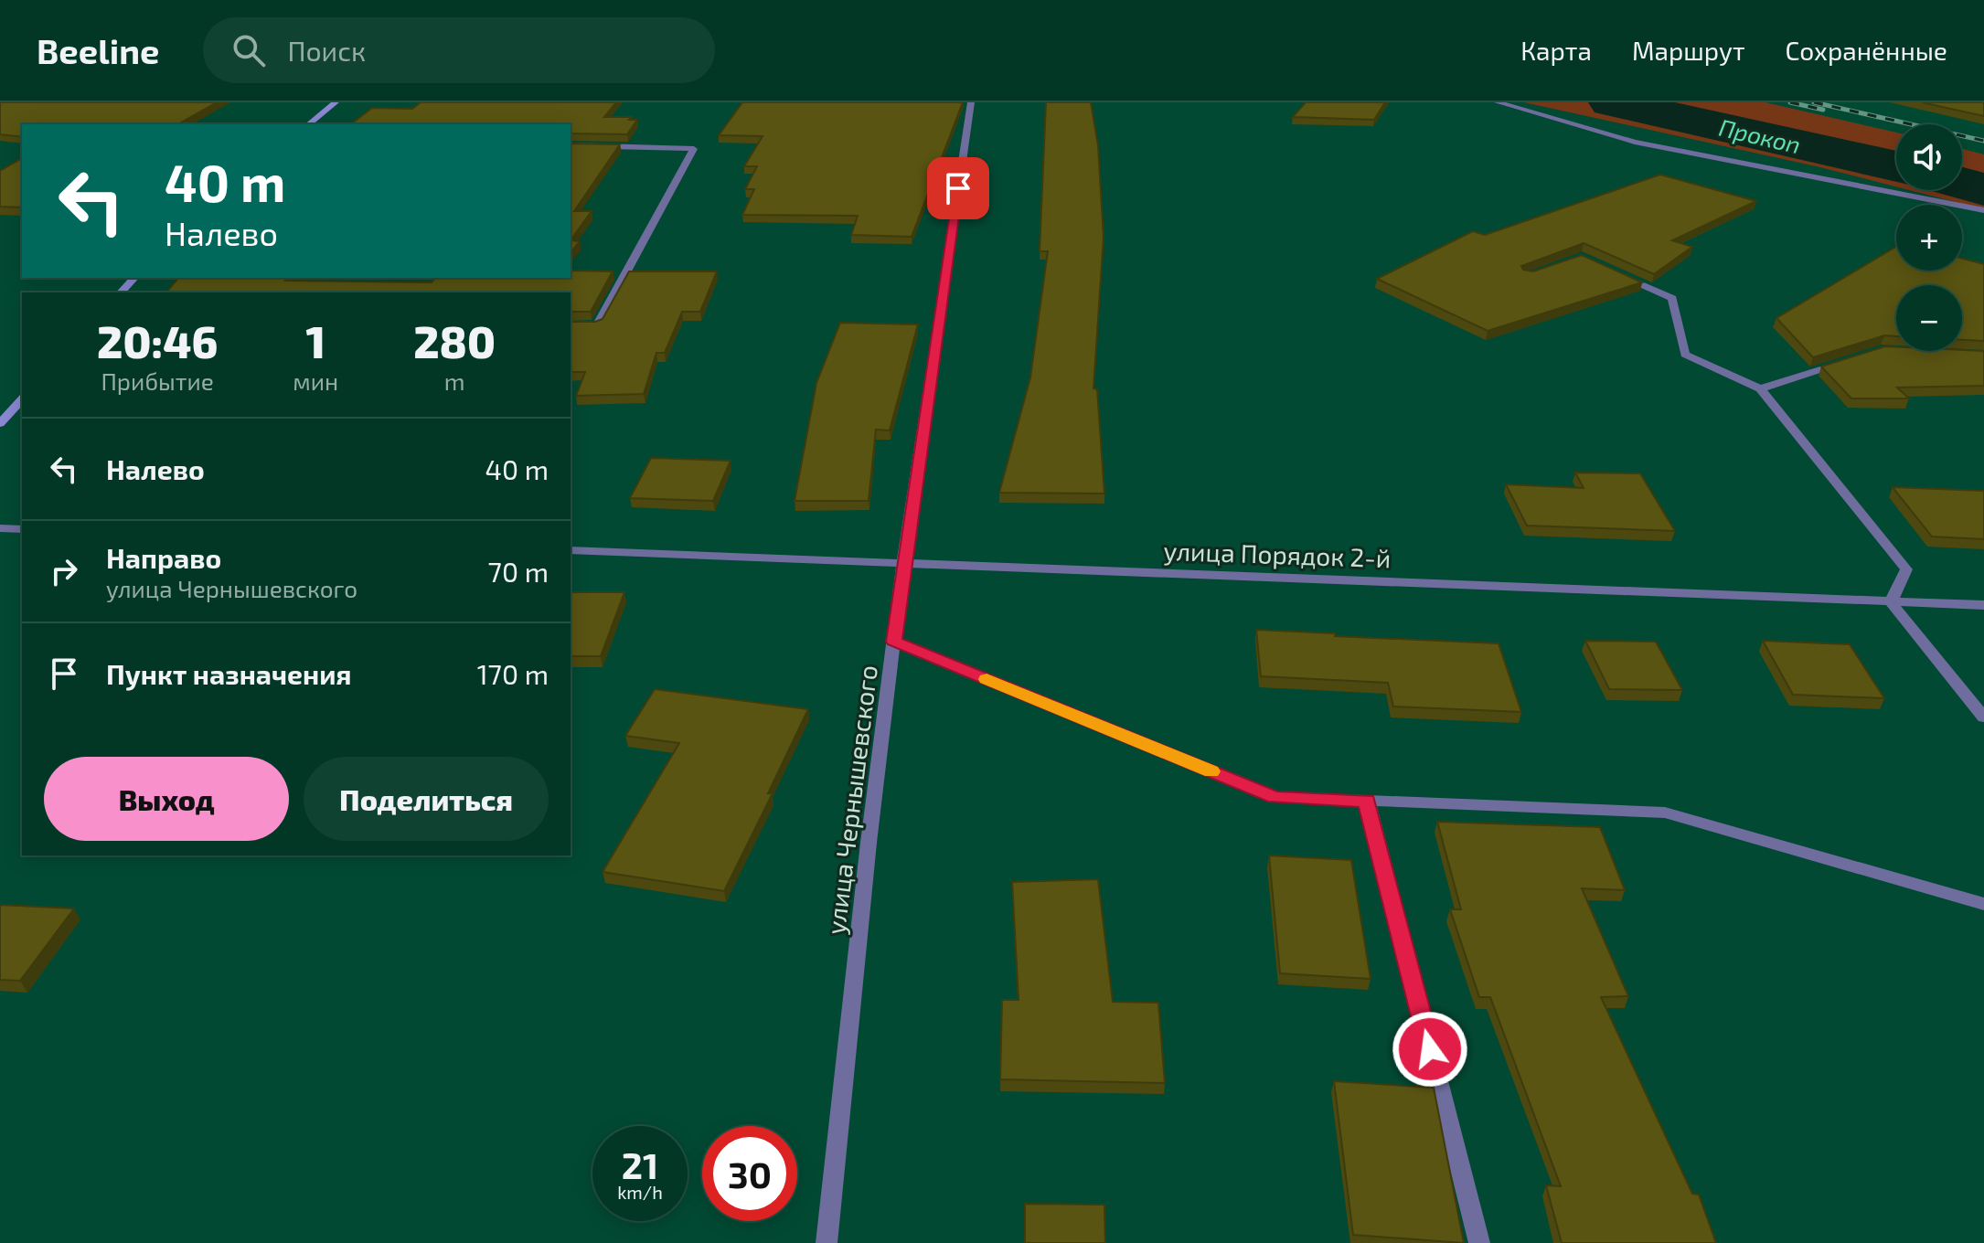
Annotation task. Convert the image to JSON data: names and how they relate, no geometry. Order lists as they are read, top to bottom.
{
  "streets": {
    "street": ["улица Порядок 2-й", "улица Чернышевского"]
  },
  "crossings": [
    ["улица Порядок 2-й", "улица Чернышевского"]
  ],
  "water": ["Прокоп"],
  "page": {
    "header": "Beeline",
    "search": "Поиск",
    "nav": ["Карта", "Маршрут", "Сохранённые"],
    "map_buttons": ["+", "−"],
    "turn": ["40 m", "Налево"],
    "eta": [
      "20:46",
      "Прибытие",
      "1",
      "мин",
      "280",
      "m"
    ],
    "list": [
      {
        "name": "Налево",
        "value": "40 m"
      },
      {
        "name": "Направо",
        "note": "улица Чернышевского",
        "value": "70 m"
      },
      {
        "name": "Пункт назначения",
        "value": "170 m"
      }
    ],
    "buttons": ["Выход", "Поделиться"],
    "speed": "21 km/h",
    "limit": "30"
  }
}
